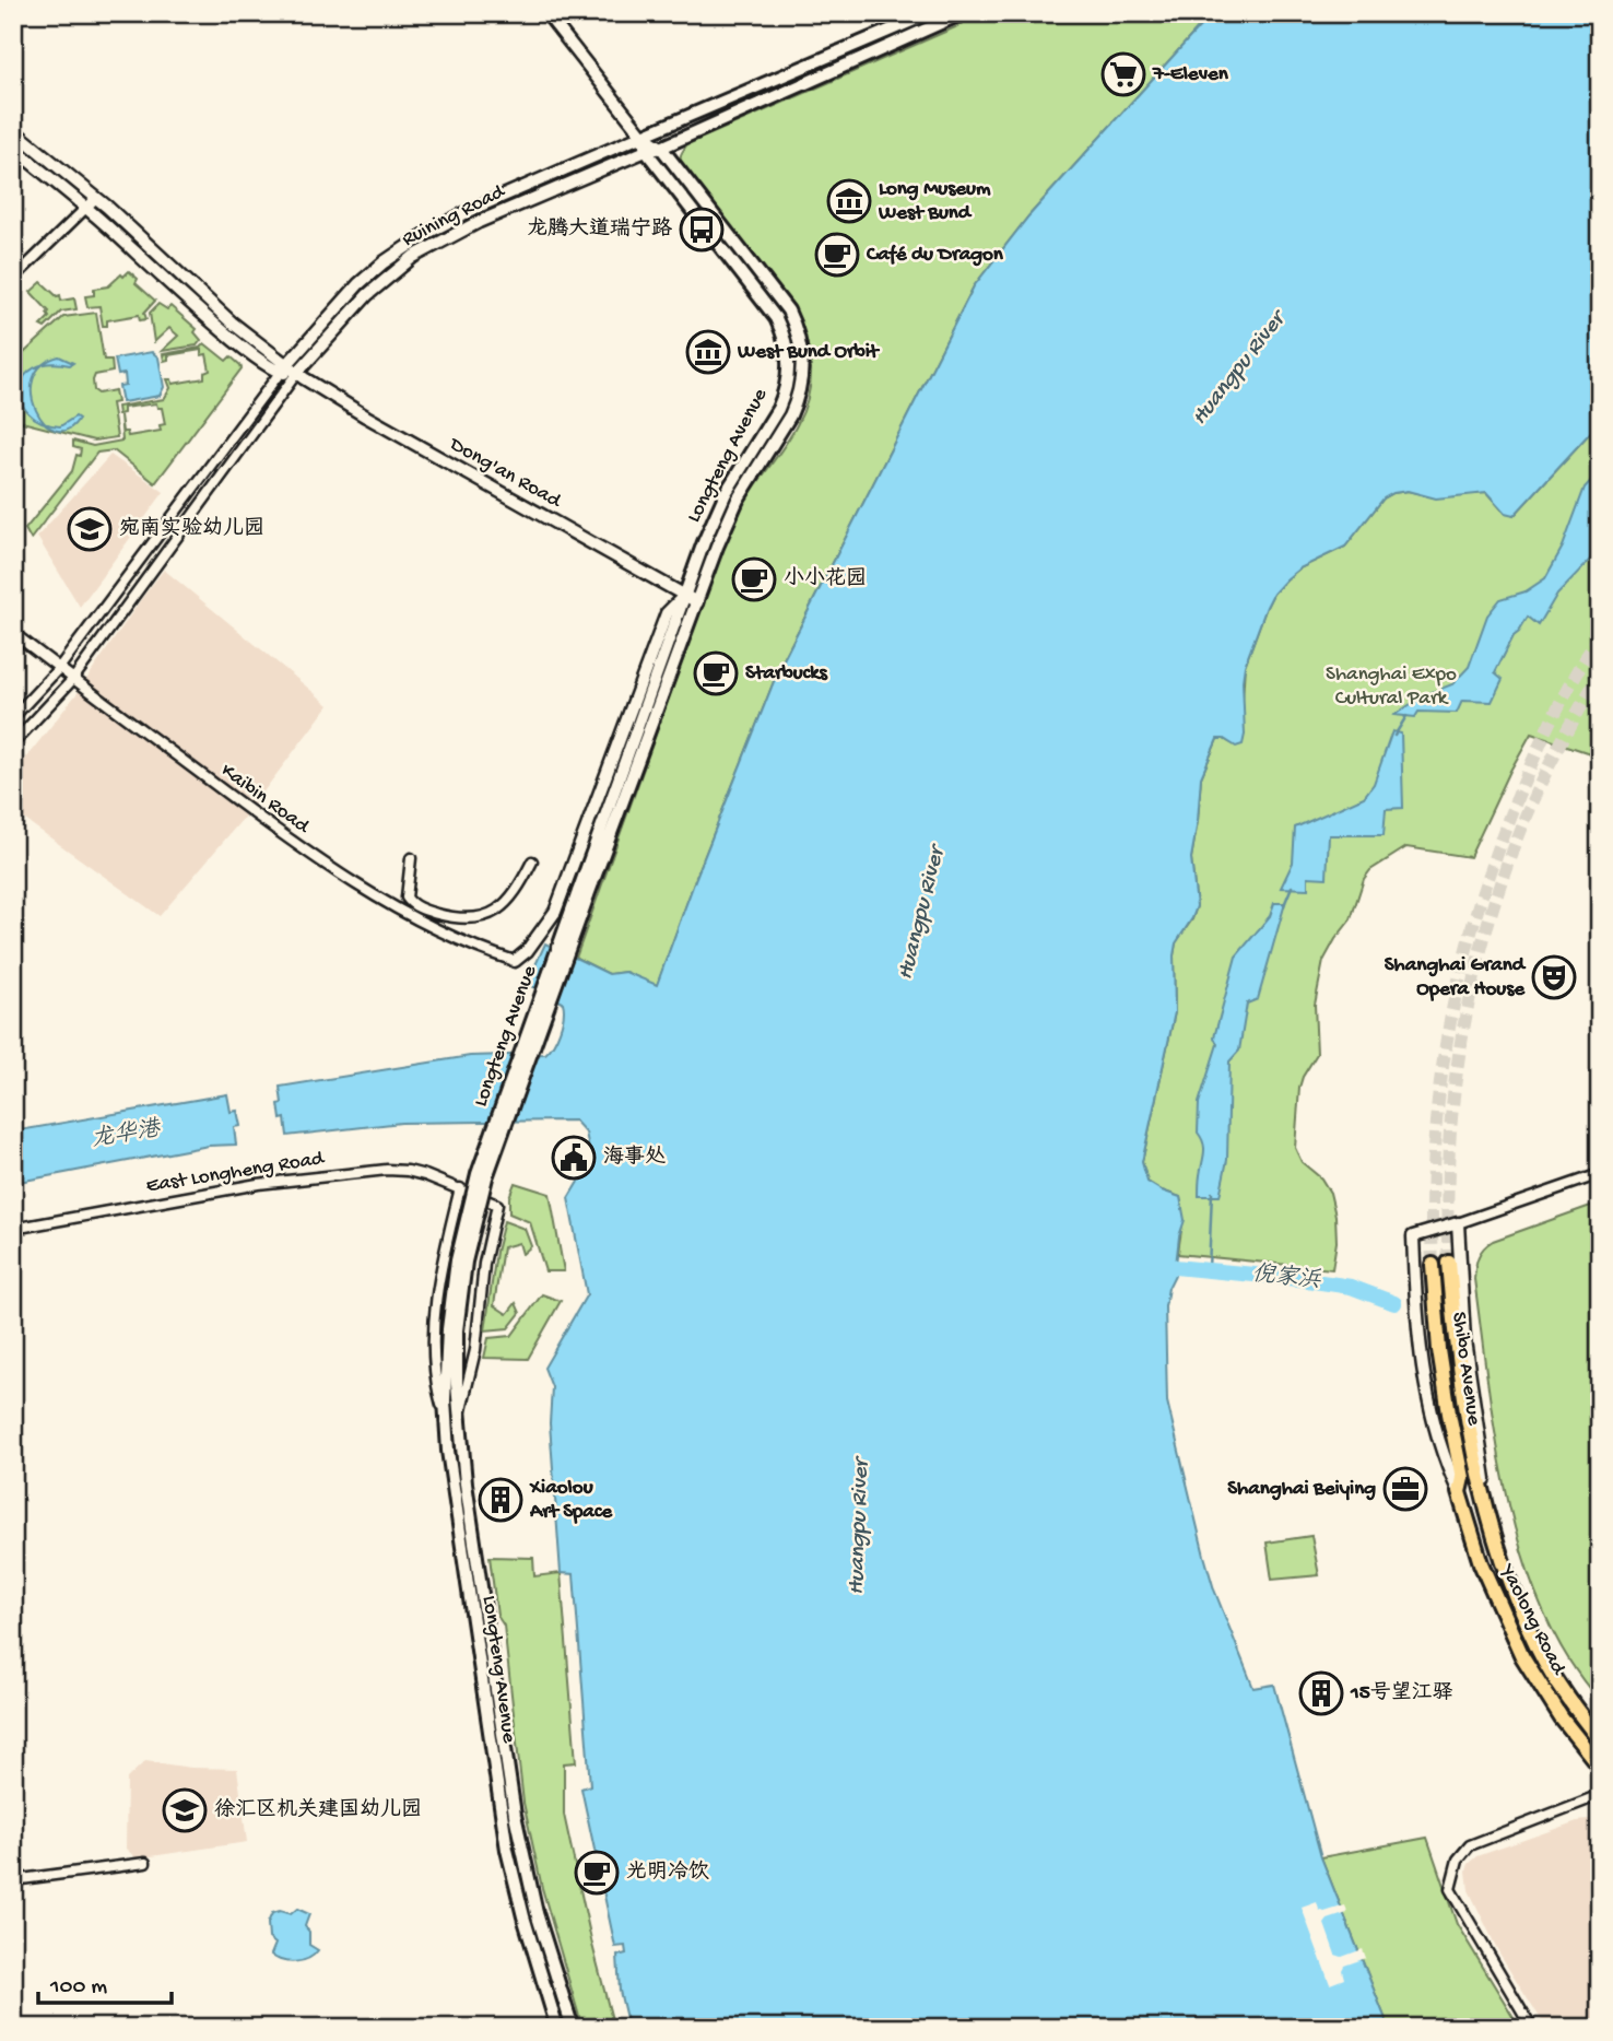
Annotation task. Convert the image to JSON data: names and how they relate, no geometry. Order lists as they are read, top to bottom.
{
  "streets": {
    "main road": [
      "Ruining Road",
      "Longteng Avenue",
      "Shibo Avenue",
      "Yaolong Road"
    ],
    "street": ["Dong'an Road", "Kaibin Road", "East Longheng Road"]
  },
  "crossings": [
    ["Ruining Road", "Longteng Avenue"],
    ["Ruining Road", "Dong'an Road"],
    ["Ruining Road", "Kaibin Road"],
    ["Longteng Avenue", "Dong'an Road"],
    ["Longteng Avenue", "East Longheng Road"],
    ["Shibo Avenue", "Yaolong Road"]
  ],
  "water": ["Huangpu River", "龙华港", "倪家浜"],
  "parks": ["Shanghai Expo Cultural Park"],
  "places": {
    "supermarket": ["7-Eleven"],
    "museum": ["Long Museum West Bund", "West Bund Orbit"],
    "bus stop": ["龙腾大道瑞宁路"],
    "cafe": [
      "Café du Dragon",
      "小小花园",
      "Starbucks",
      "光明冷饮"
    ],
    "school or university": ["宛南实验幼儿园", "徐汇区机关建国幼儿园"],
    "theatre": ["Shanghai Grand Opera House"],
    "public building": ["海事处"],
    "office": ["Shanghai Beiying"],
    "building": ["Xiaolou Art Space", "15号望江驿"]
  },
  "scale_bar": "100 m"
}
